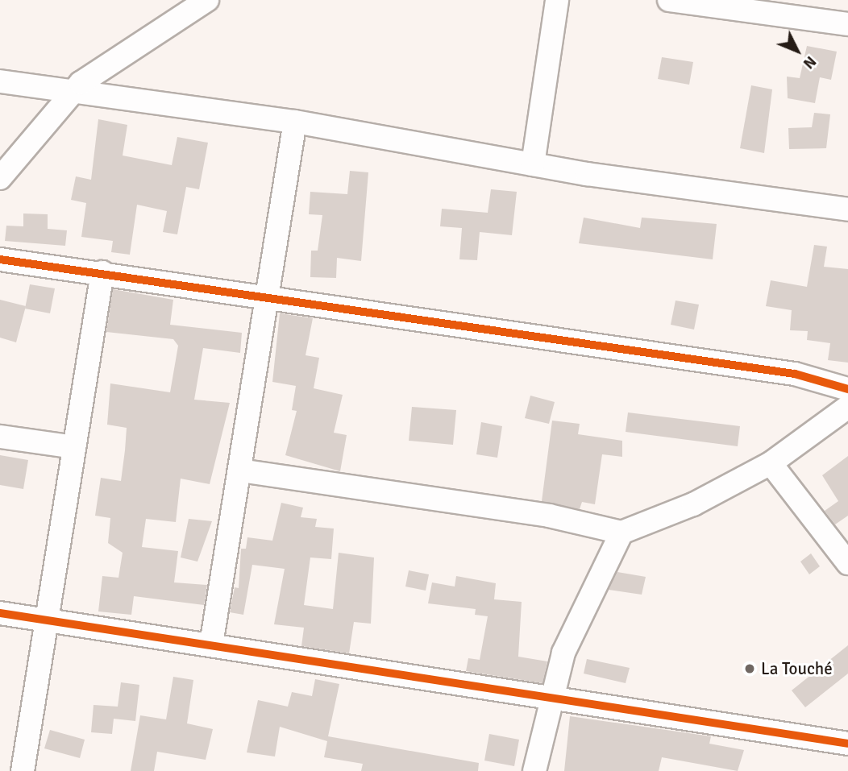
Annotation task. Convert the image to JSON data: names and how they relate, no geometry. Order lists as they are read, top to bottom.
{
  "places": ["La Touché"],
  "north": "bottom right"
}
